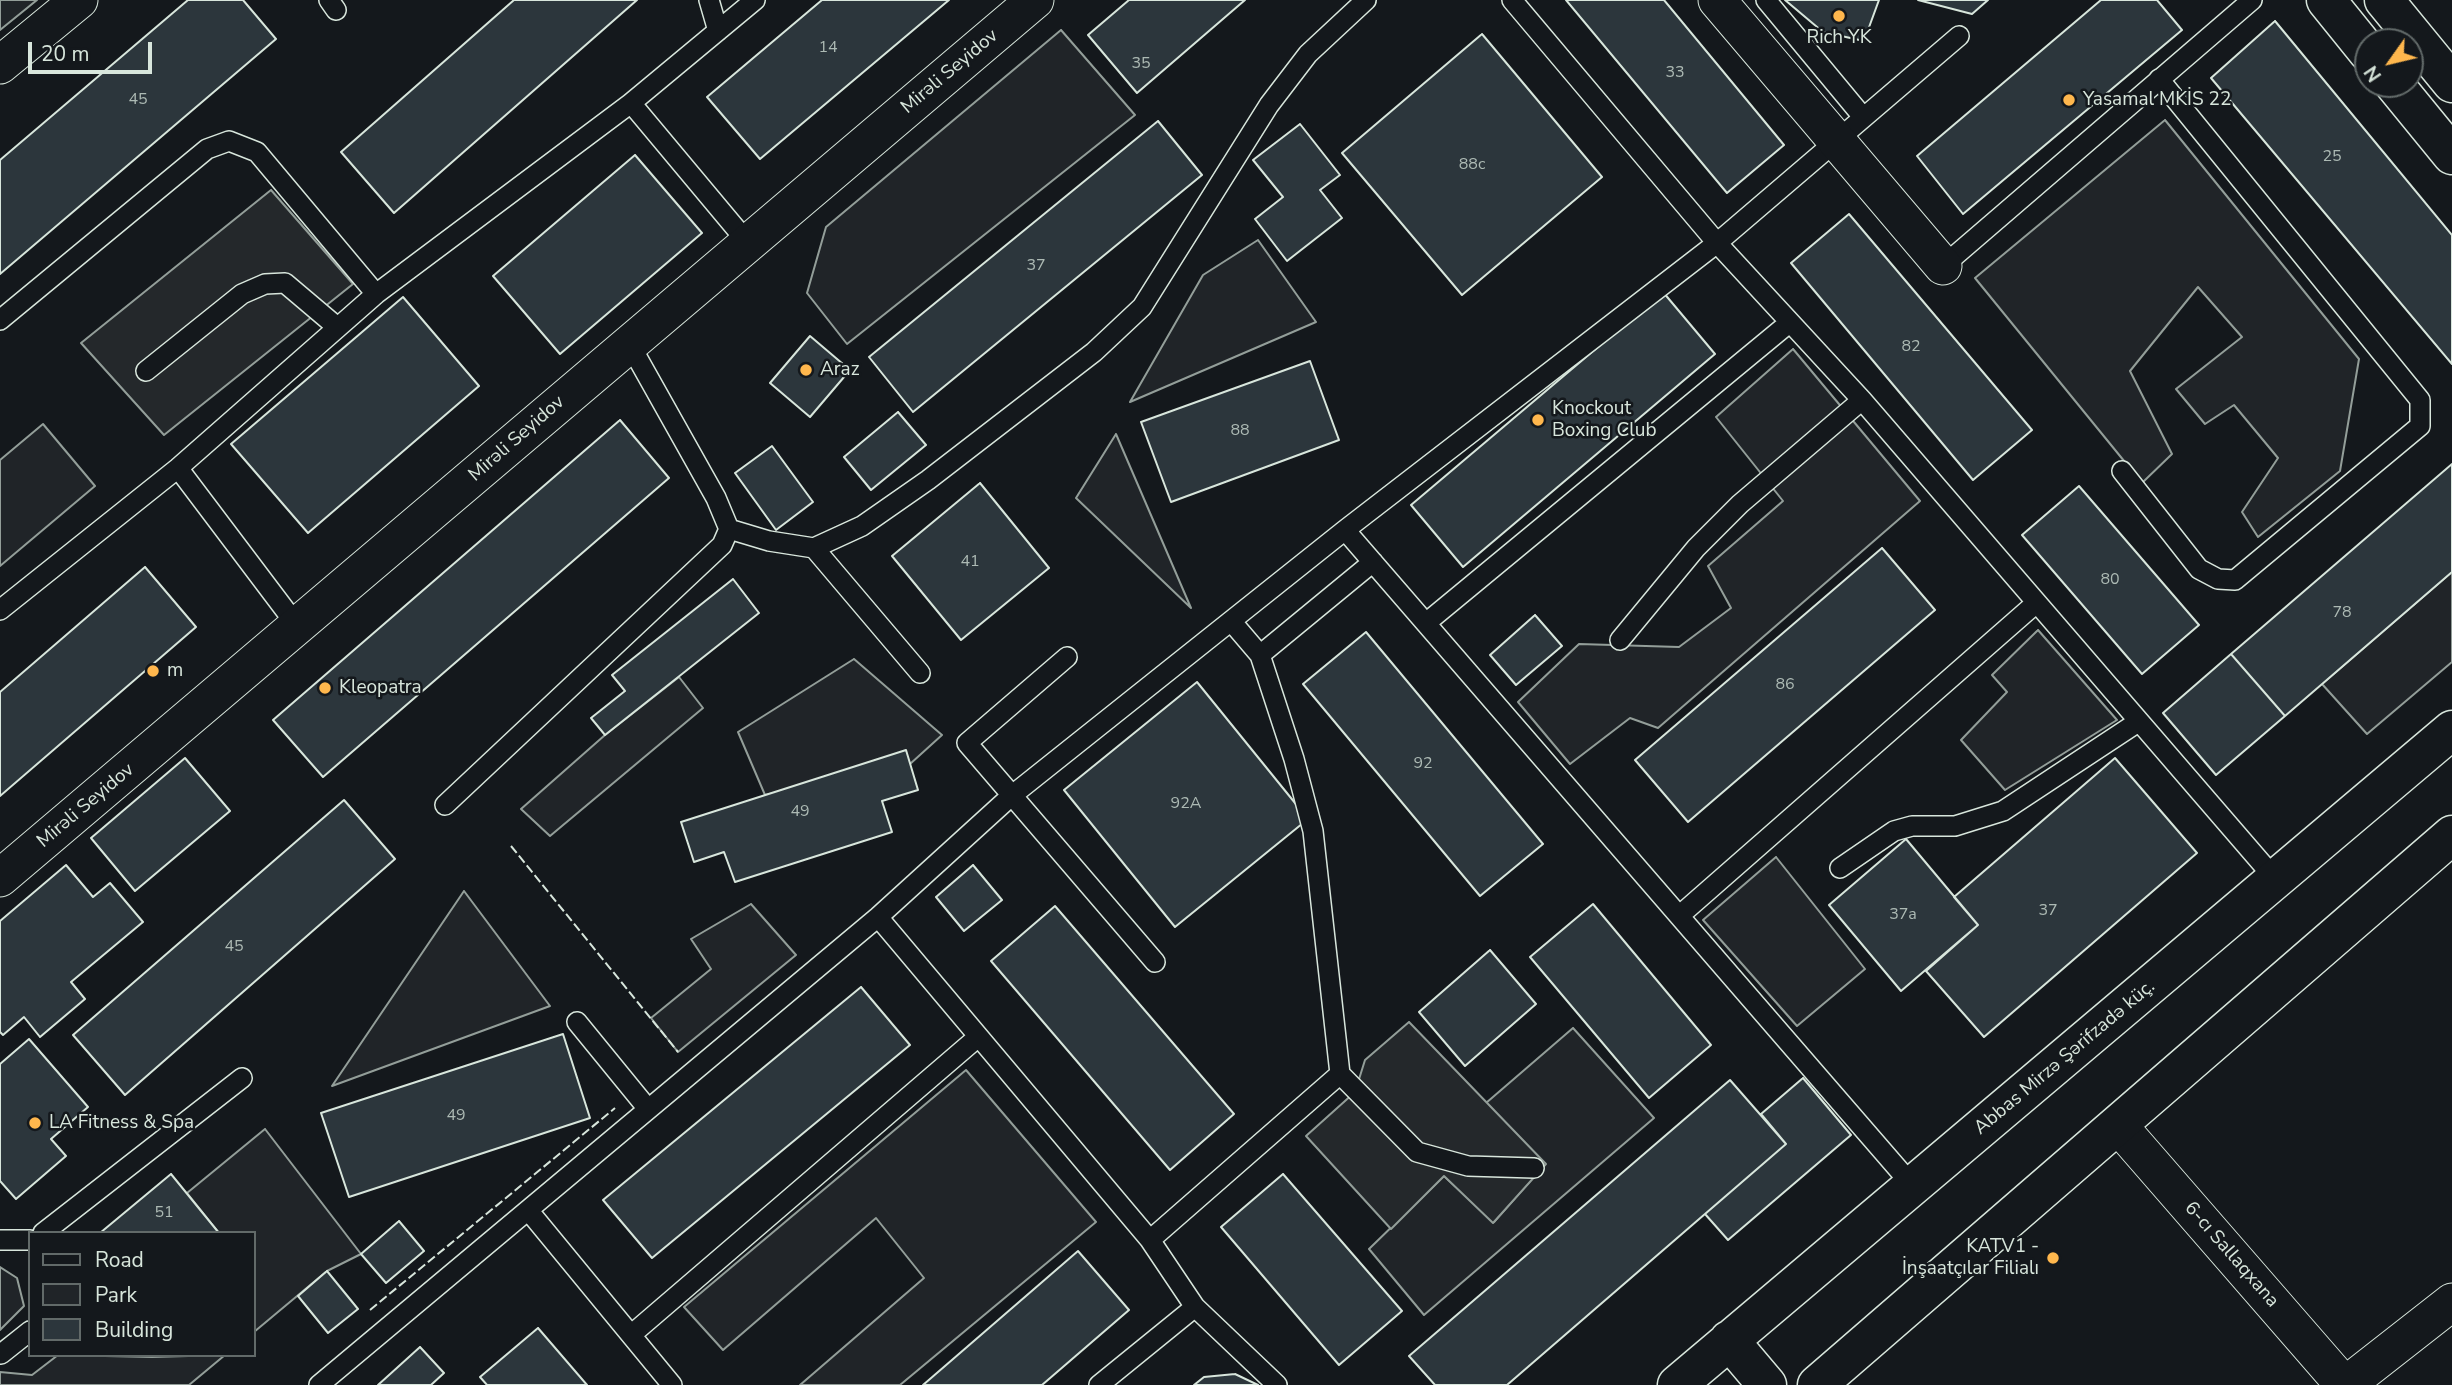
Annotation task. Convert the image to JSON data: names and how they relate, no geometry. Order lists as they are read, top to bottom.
{
  "streets": {
    "main road": ["Abbas Mirzə Şərifzadə küç."],
    "street": ["Mirəli Seyidov", "6-cı Sallaqxana"]
  },
  "places": [
    "Rich YK",
    "Yasamal MKİS 22",
    "Araz",
    "Knockout Boxing Club",
    "m",
    "Kleopatra",
    "LA Fitness & Spa",
    "KATV1 - İnşaatçılar Filialı"
  ],
  "house_numbers": [
    "14",
    "35",
    "33",
    "45",
    "25",
    "88c",
    "37",
    "82",
    "88",
    "41",
    "80",
    "78",
    "86",
    "92",
    "92A",
    "49",
    "37",
    "37a",
    "45",
    "49",
    "51"
  ],
  "legend": ["Road", "Park", "Building"],
  "scale_bar": "20 m",
  "north": "bottom left"
}
